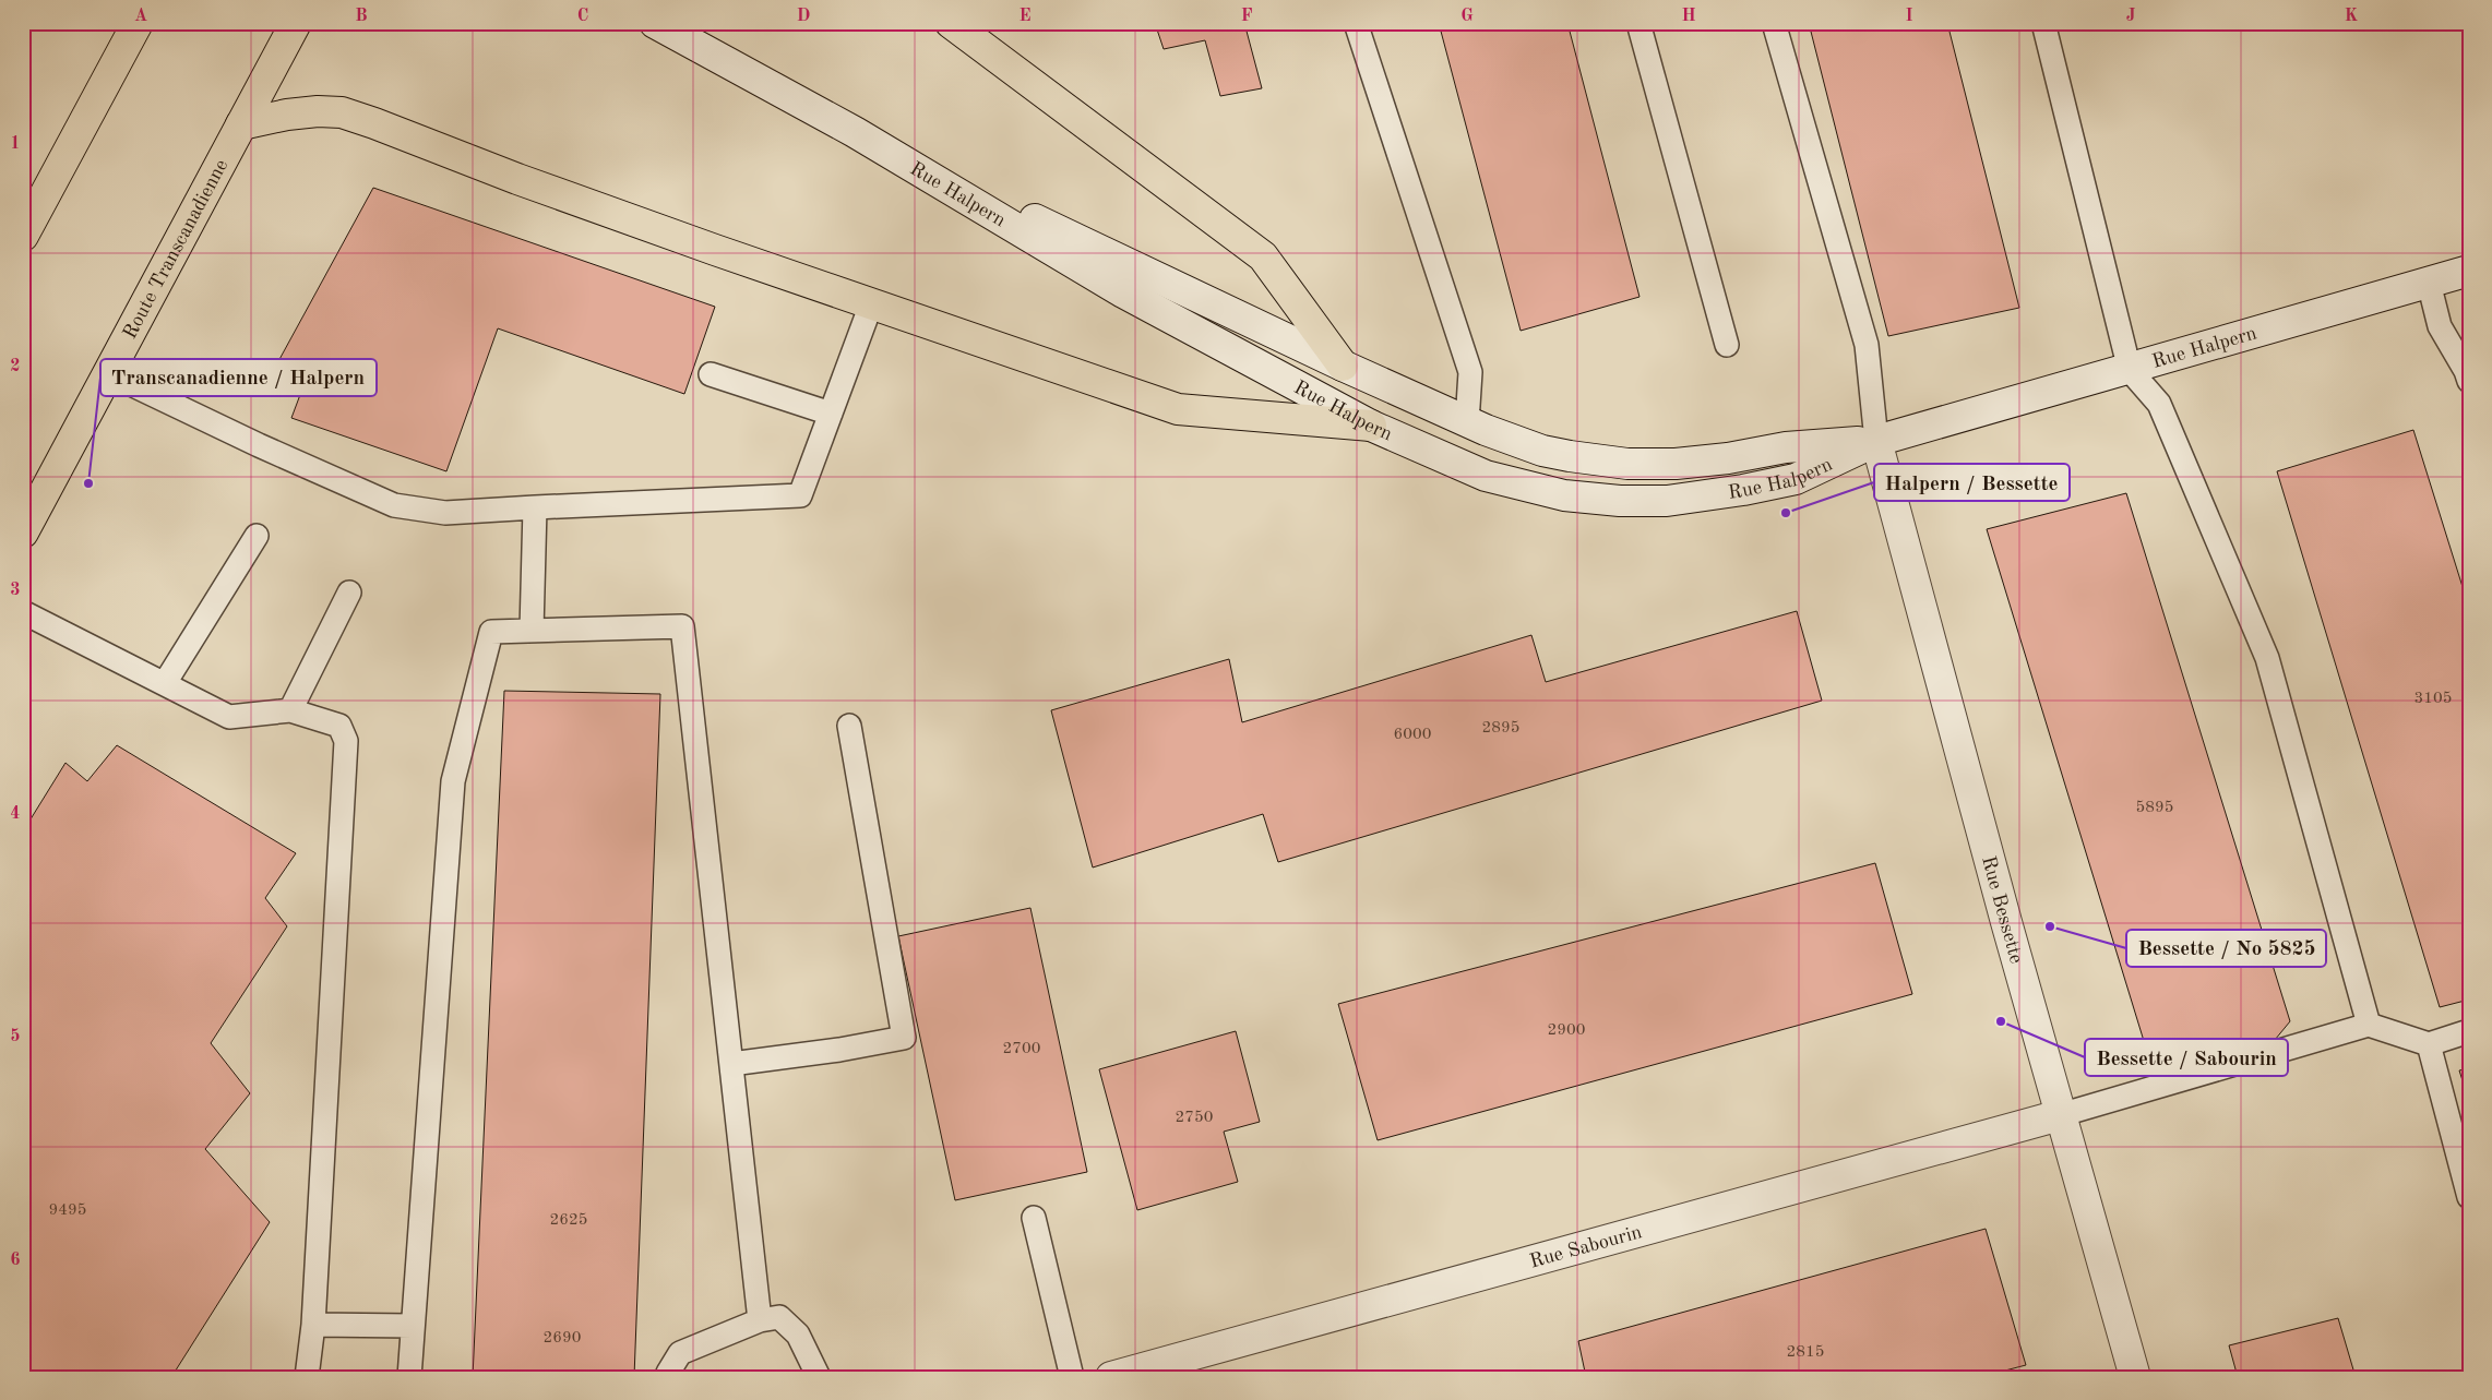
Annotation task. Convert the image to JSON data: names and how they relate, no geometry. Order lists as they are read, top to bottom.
{
  "streets": {
    "main road": ["Route Transcanadienne"],
    "street": ["Rue Halpern", "Rue Bessette", "Rue Sabourin"]
  },
  "crossings": [
    ["Rue Halpern", "Rue Bessette"],
    ["Rue Bessette", "Rue Sabourin"]
  ],
  "places": [
    "Transcanadienne / Halpern",
    "Halpern / Bessette",
    "Bessette / No 5825",
    "Bessette / Sabourin"
  ],
  "house_numbers": [
    "3105",
    "2895",
    "6000",
    "5895",
    "2900",
    "2700",
    "2750",
    "9495",
    "2625",
    "2690",
    "2815"
  ],
  "grid": {
    "columns": [
      "A",
      "B",
      "C",
      "D",
      "E",
      "F",
      "G",
      "H",
      "I",
      "J",
      "K"
    ],
    "rows": [
      "1",
      "2",
      "3",
      "4",
      "5",
      "6"
    ]
  }
}
